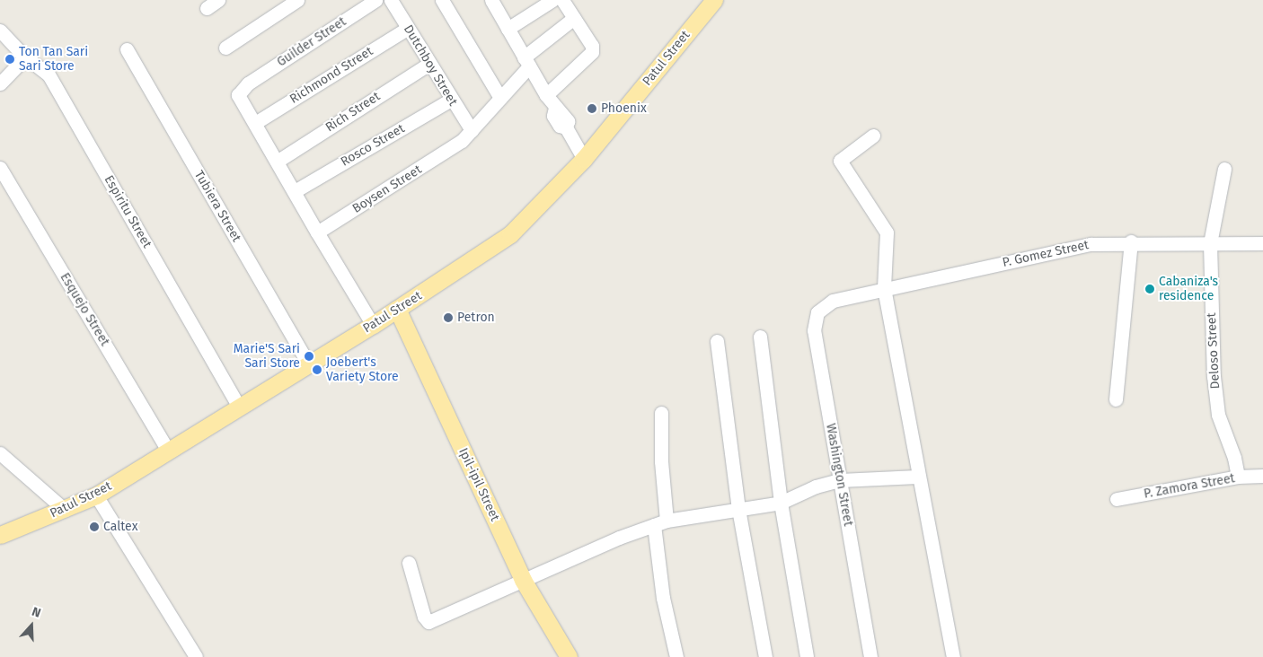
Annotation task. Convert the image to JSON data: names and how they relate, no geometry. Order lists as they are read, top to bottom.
{
  "streets": {
    "main road": ["Patul Street", "Ipil-ipil Street"],
    "street": [
      "Guilder Street",
      "Dutchboy Street",
      "Richmond Street",
      "Rich Street",
      "Rosco Street",
      "Boysen Street",
      "Tubiera Street",
      "Espiritu Street",
      "P. Gomez Street",
      "Esquejo Street",
      "Deloso Street",
      "Washington Street",
      "P. Zamora Street"
    ]
  },
  "crossings": [
    ["Guilder Street", "Richmond Street"],
    ["Patul Street", "Tubiera Street"],
    ["Patul Street", "Espiritu Street"],
    ["Patul Street", "Esquejo Street"],
    ["Patul Street", "Ipil-ipil Street"],
    ["Dutchboy Street", "Richmond Street"],
    ["Dutchboy Street", "Rich Street"],
    ["Dutchboy Street", "Rosco Street"],
    ["Dutchboy Street", "Boysen Street"],
    ["P. Gomez Street", "Deloso Street"],
    ["P. Gomez Street", "Washington Street"],
    ["Deloso Street", "P. Zamora Street"]
  ],
  "places": [
    "Ton Tan Sari Sari Store",
    "Phoenix",
    "Cabaniza's residence",
    "Petron",
    "Marie'S Sari Sari Store",
    "Joebert's Variety Store",
    "Caltex"
  ],
  "north": "top"
}
